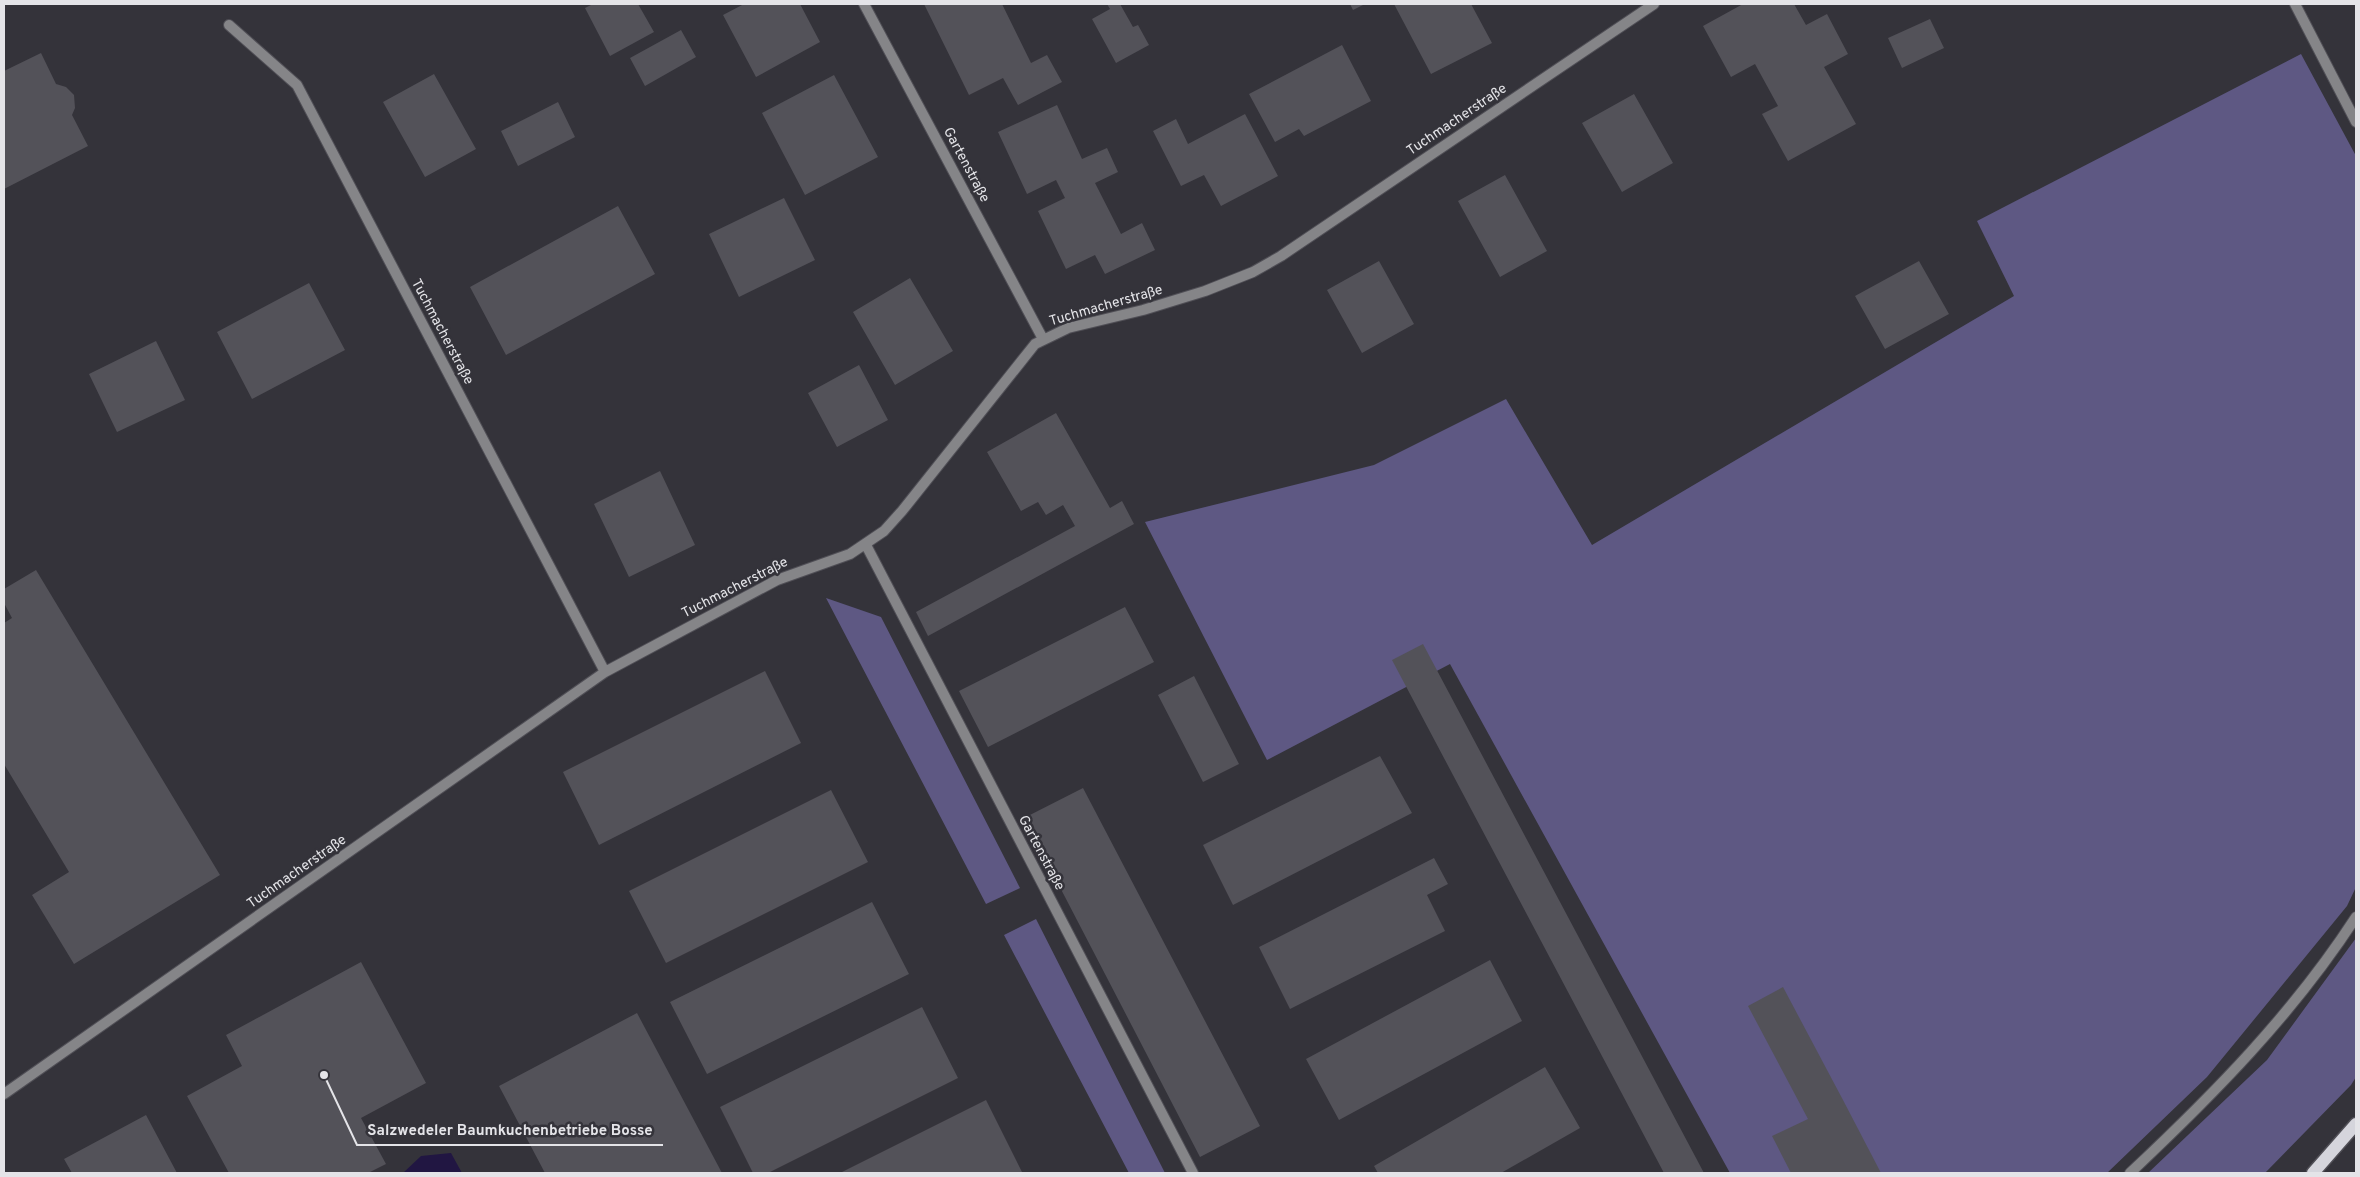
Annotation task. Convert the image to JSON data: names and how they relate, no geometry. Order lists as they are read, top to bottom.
{
  "streets": {
    "street": ["Tuchmacherstraße", "Gartenstraße"]
  },
  "crossings": [
    ["Tuchmacherstraße", "Gartenstraße"]
  ],
  "places": ["Salzwedeler Baumkuchenbetriebe Bosse"]
}
